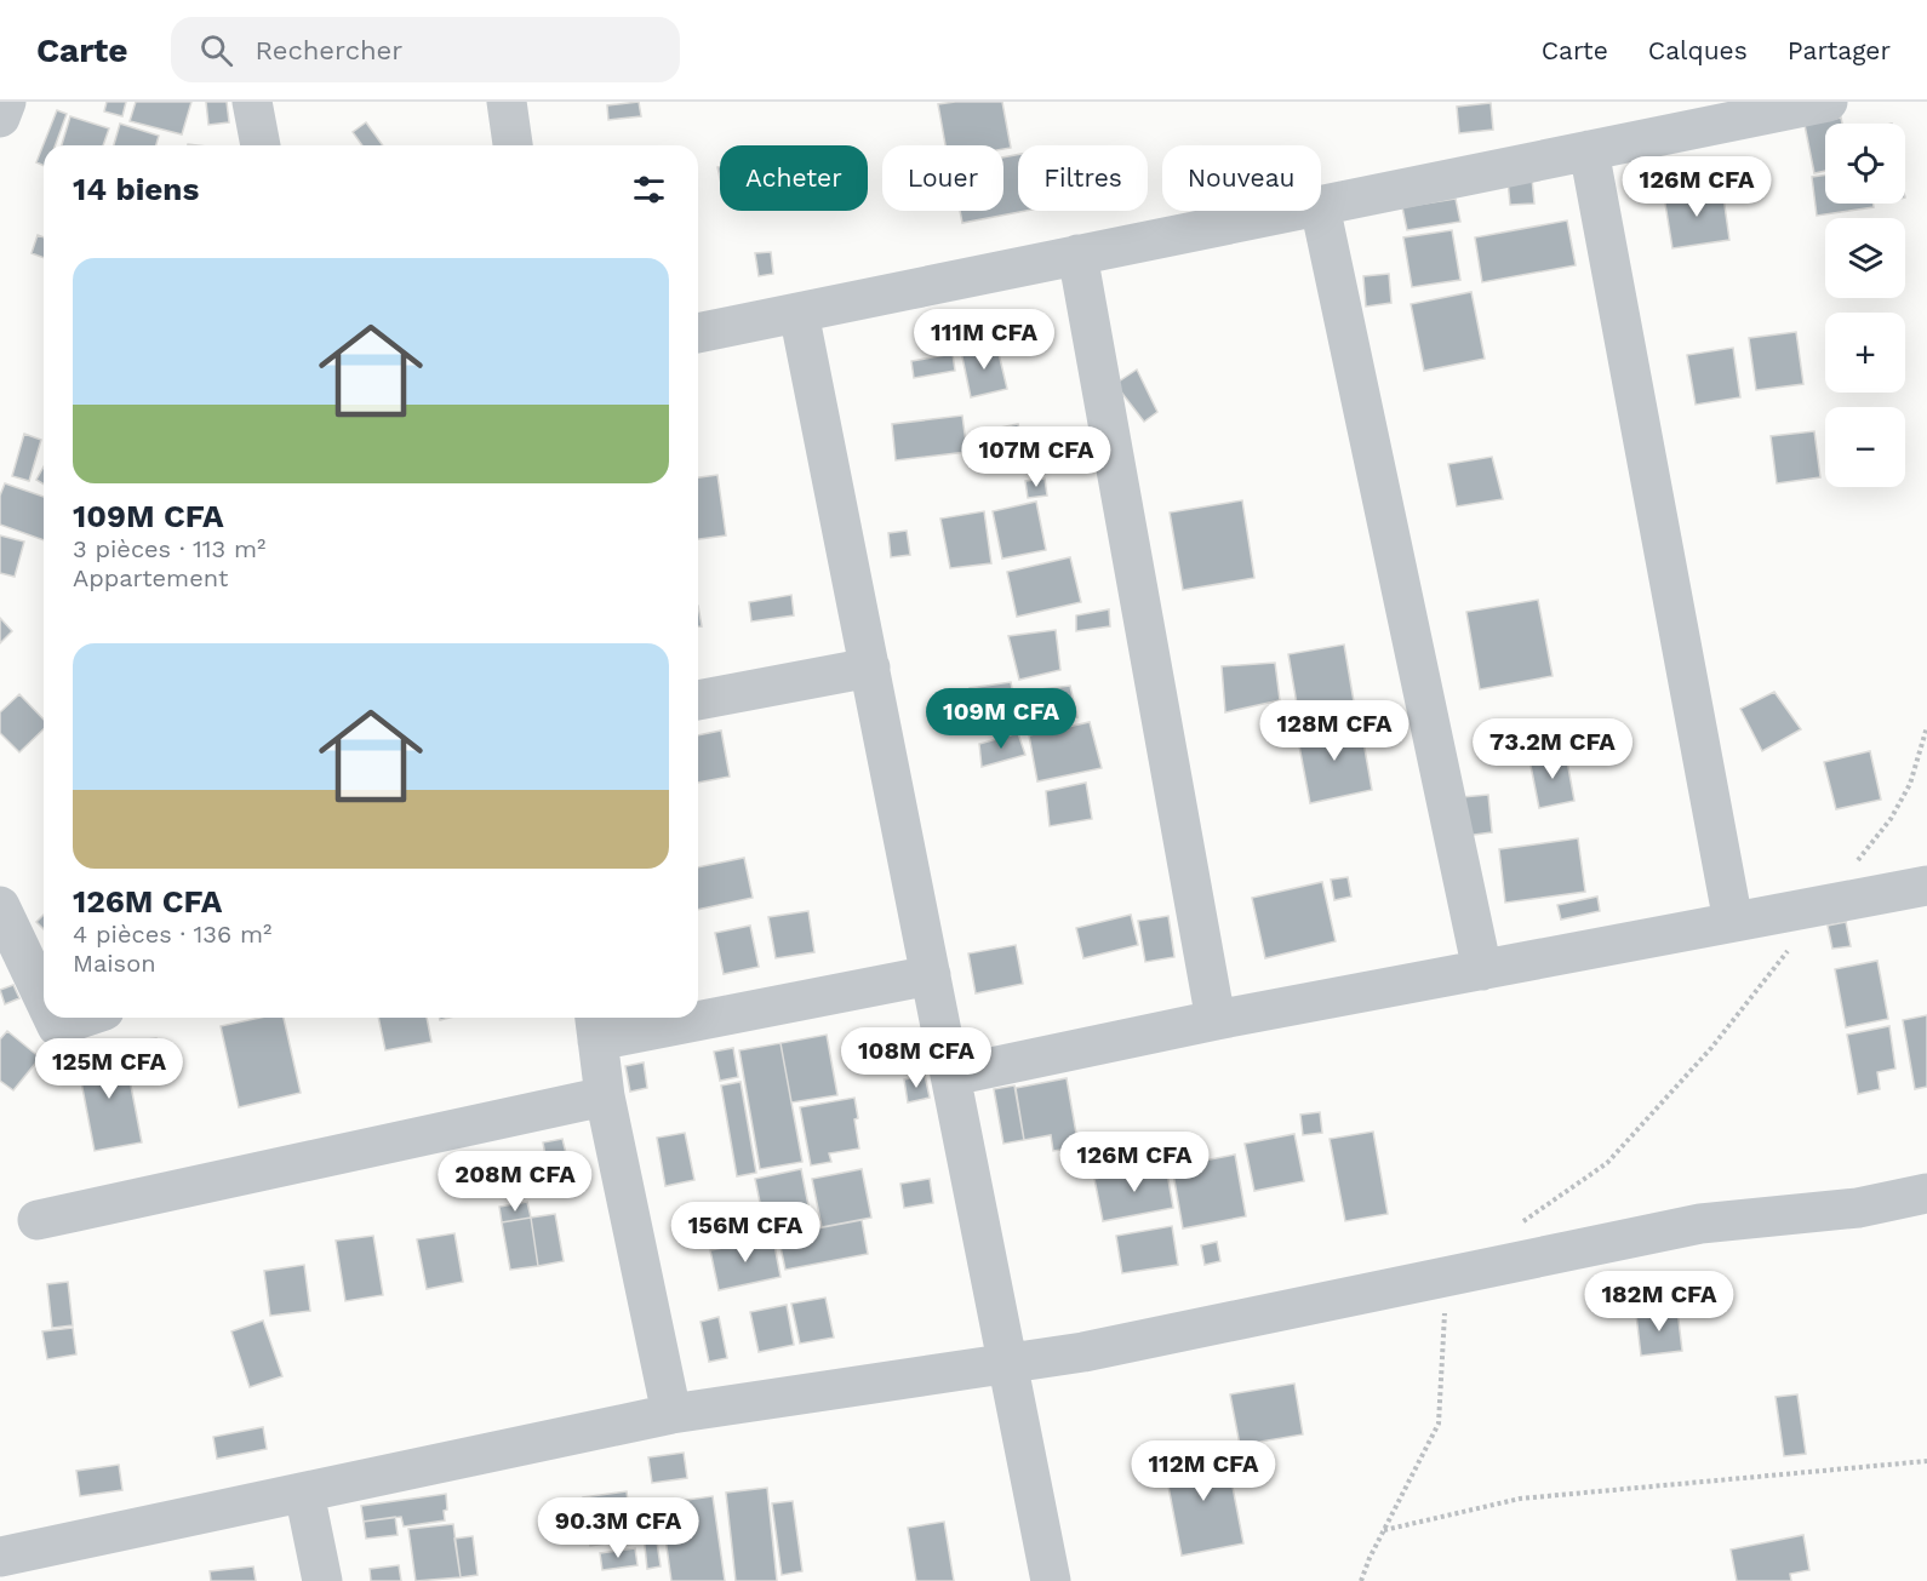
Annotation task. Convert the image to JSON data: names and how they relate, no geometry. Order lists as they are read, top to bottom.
{
  "page": {
    "header": "Carte",
    "search": "Rechercher",
    "nav": ["Carte", "Calques", "Partager"],
    "map_buttons": ["+", "−"],
    "chip": [
      "Acheter",
      "Louer",
      "Filtres",
      "Nouveau"
    ],
    "heading": "14 biens",
    "price": [
      "126M CFA",
      "111M CFA",
      "107M CFA",
      "109M CFA",
      "128M CFA",
      "73.2M CFA",
      "108M CFA",
      "125M CFA",
      "126M CFA",
      "208M CFA",
      "156M CFA",
      "182M CFA",
      "112M CFA",
      "90.3M CFA"
    ],
    "list": [
      {
        "name": "109M CFA",
        "note": "3 pièces · 113 m² · Appartement"
      },
      {
        "name": "126M CFA",
        "note": "4 pièces · 136 m² · Maison"
      }
    ]
  }
}
